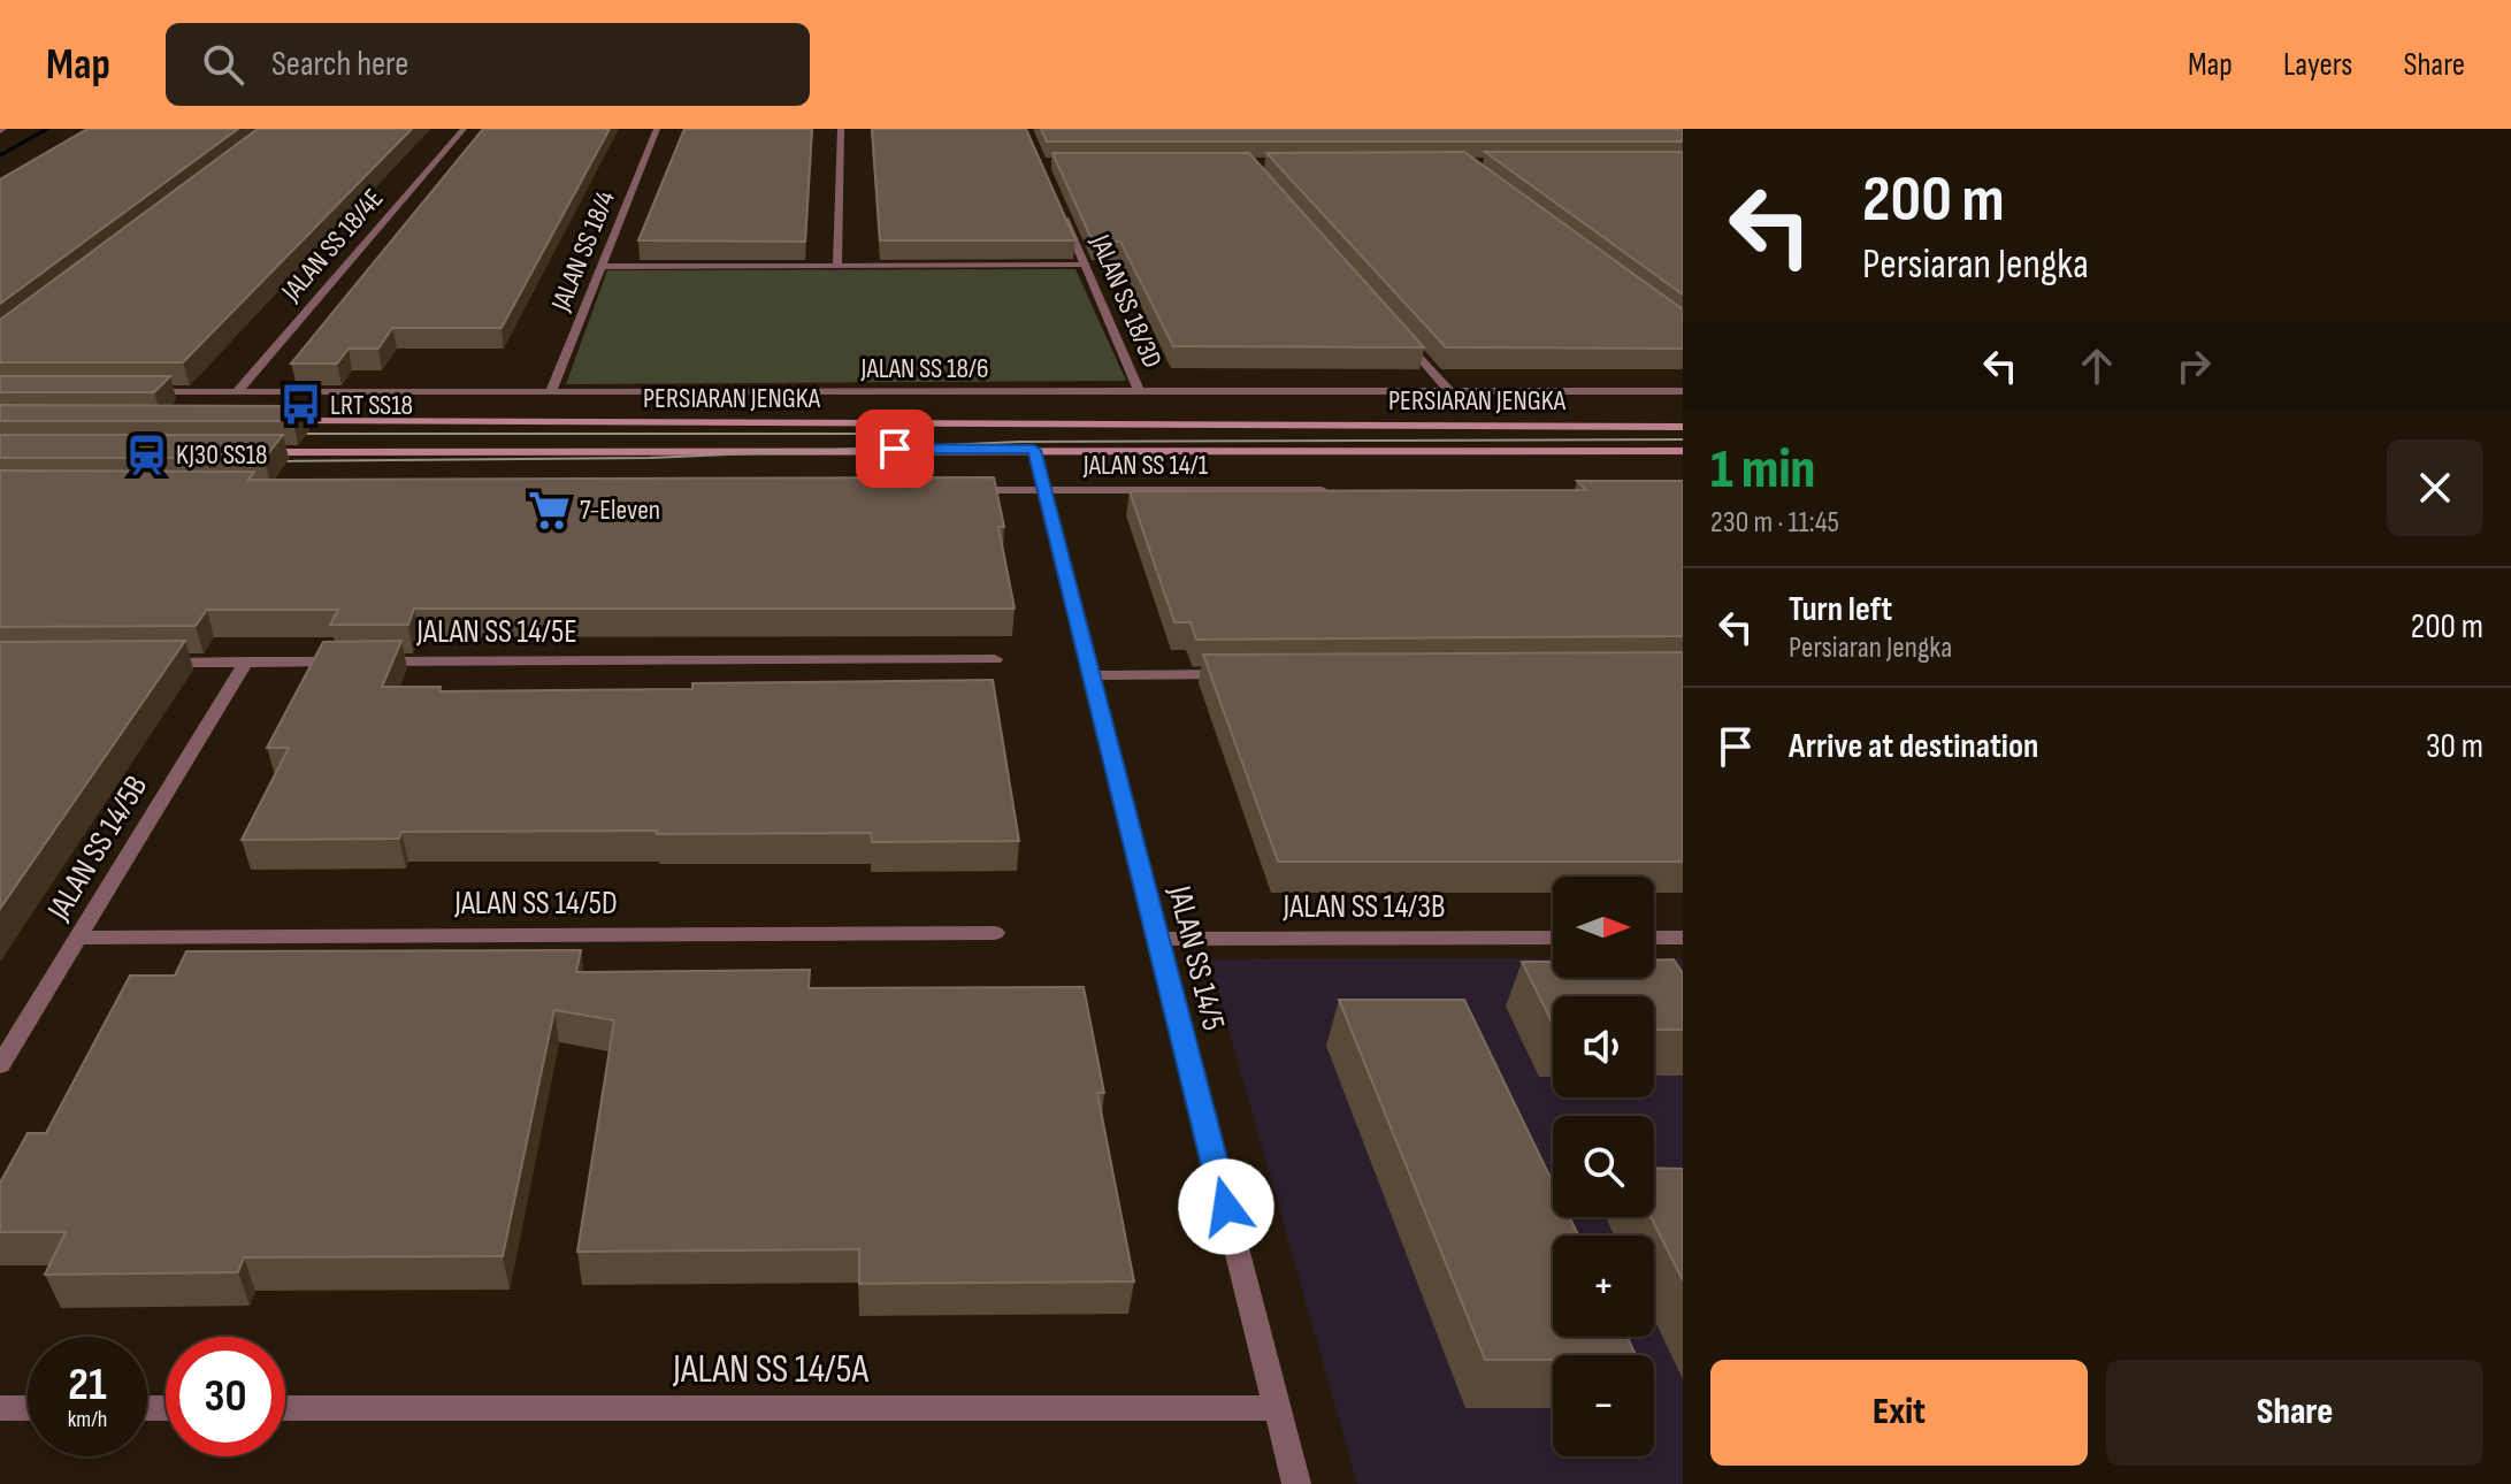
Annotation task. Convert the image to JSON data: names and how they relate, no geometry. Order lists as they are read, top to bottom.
{
  "streets": {
    "main road": ["PERSIARAN JENGKA"],
    "street": [
      "JALAN SS 18/4E",
      "JALAN SS 18/4",
      "JALAN SS 18/3D",
      "JALAN SS 18/6",
      "JALAN SS 14/1",
      "JALAN SS 14/5E",
      "JALAN SS 14/5B",
      "JALAN SS 14/5D",
      "JALAN SS 14/3B",
      "JALAN SS 14/5",
      "JALAN SS 14/5A"
    ]
  },
  "crossings": [
    ["JALAN SS 18/4E", "JALAN SS 18/6"],
    ["JALAN SS 18/4", "JALAN SS 18/6"],
    ["JALAN SS 18/3D", "JALAN SS 18/6"],
    ["PERSIARAN JENGKA", "JALAN SS 14/5"],
    ["JALAN SS 14/1", "JALAN SS 14/5"],
    ["JALAN SS 14/5E", "JALAN SS 14/5B"],
    ["JALAN SS 14/5B", "JALAN SS 14/5D"],
    ["JALAN SS 14/3B", "JALAN SS 14/5"],
    ["JALAN SS 14/5", "JALAN SS 14/5A"]
  ],
  "places": {
    "bus stop": ["LRT SS18"],
    "station": ["KJ30 SS18"],
    "supermarket": ["7-Eleven"]
  },
  "north": "right",
  "page": {
    "header": "Map",
    "search": "Search here",
    "nav": ["Map", "Layers", "Share"],
    "turn": ["200 m", "Persiaran Jengka"],
    "heading": ["1 min", "230 m · 11:45"],
    "list": [
      {
        "name": "Turn left",
        "note": "Persiaran Jengka",
        "value": "200 m"
      },
      {
        "name": "Arrive at destination",
        "value": "30 m"
      }
    ],
    "map_buttons": ["+", "−"],
    "speed": "21 km/h",
    "limit": "30",
    "buttons": ["Exit", "Share"]
  }
}
